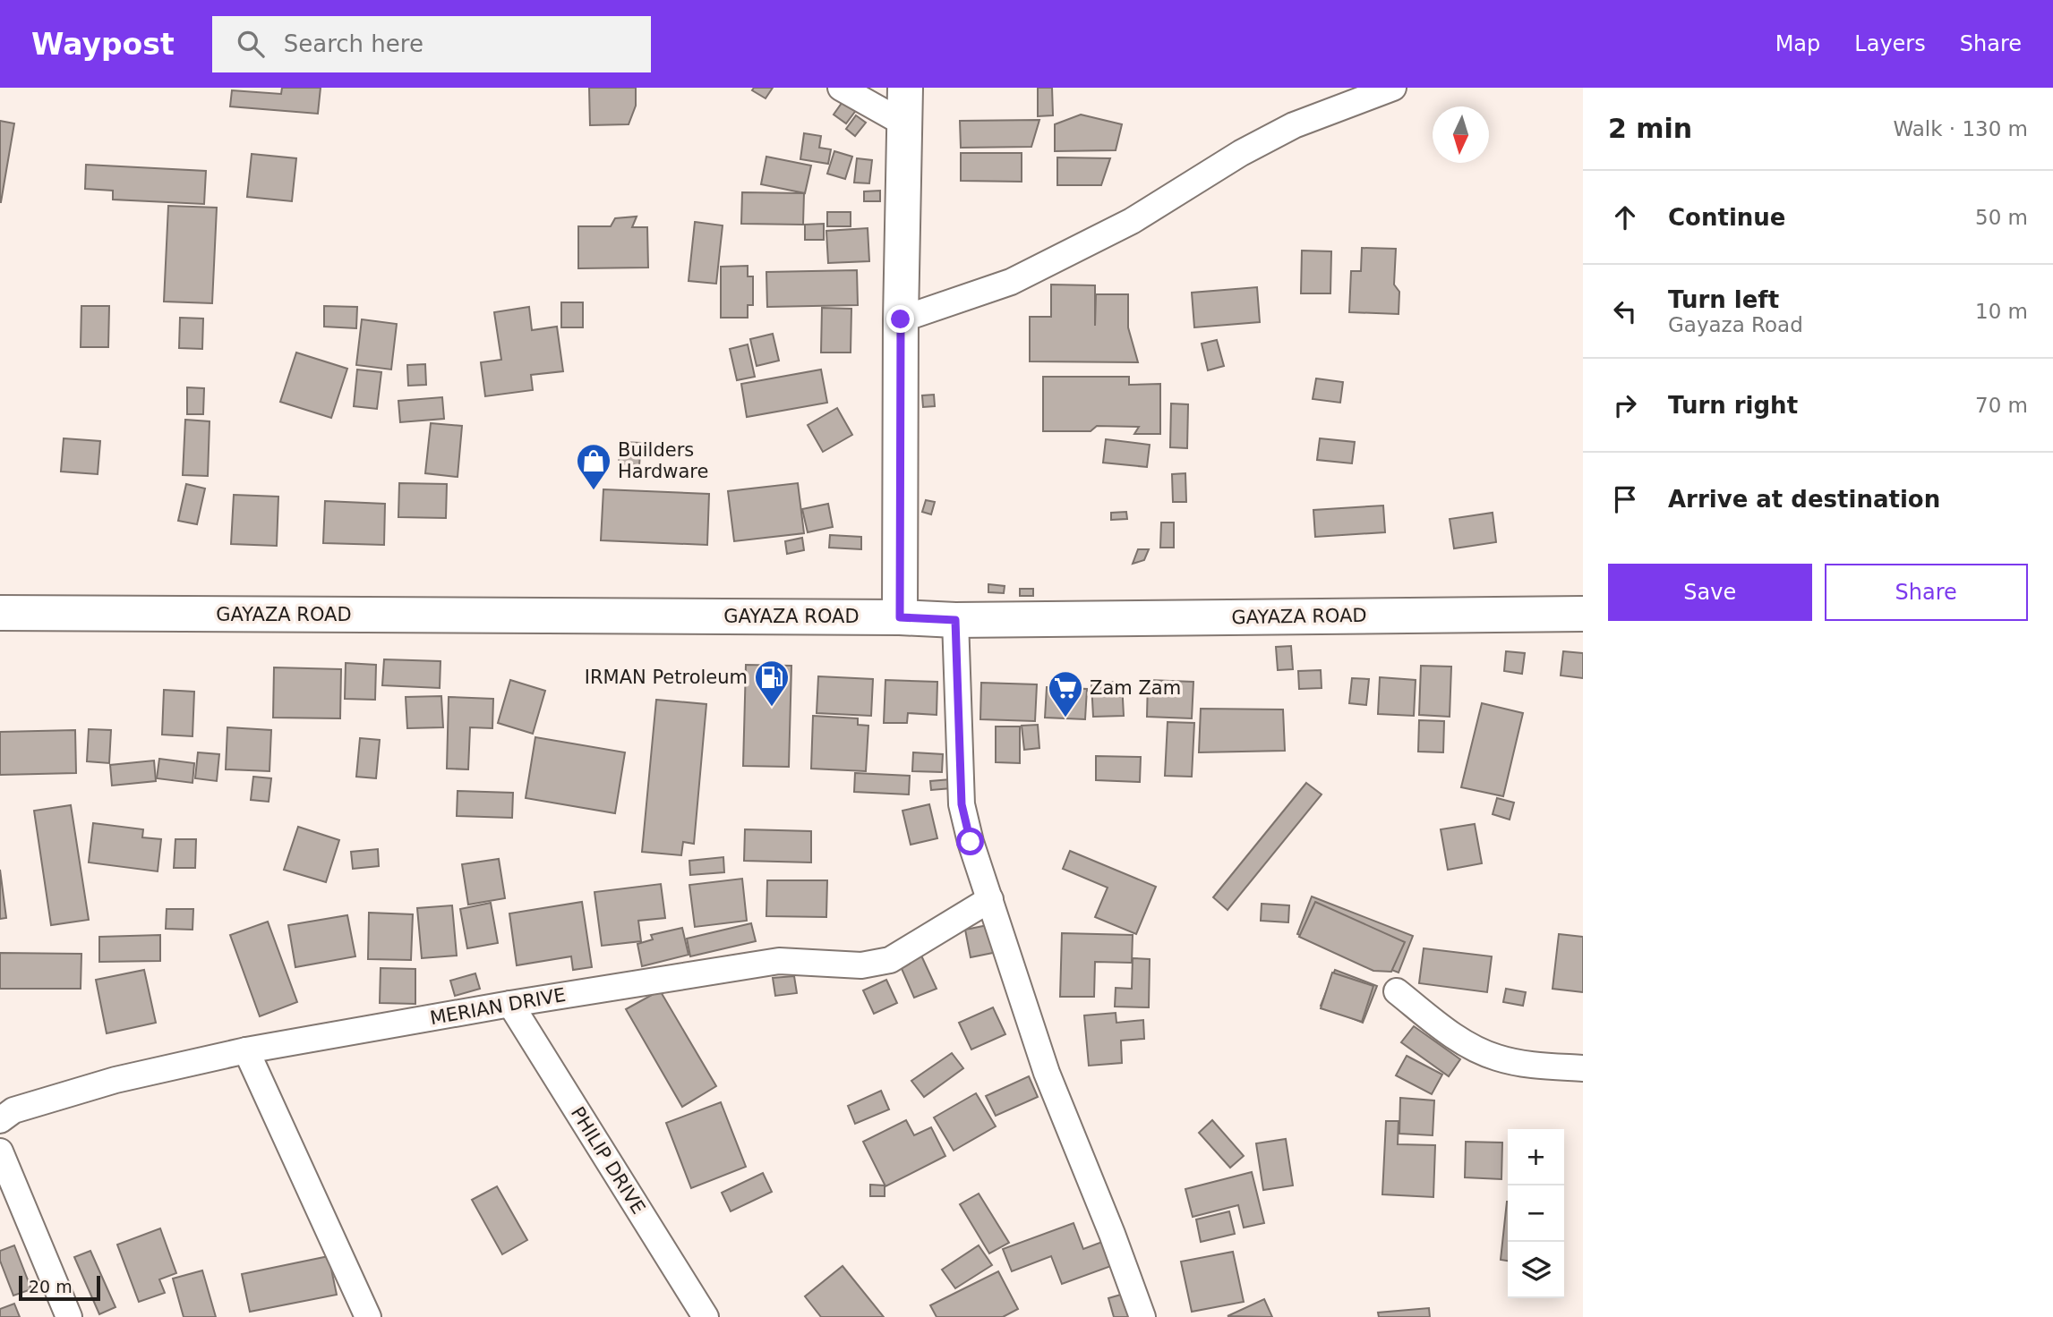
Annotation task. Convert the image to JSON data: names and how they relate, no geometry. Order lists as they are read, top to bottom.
{
  "streets": {
    "main road": ["GAYAZA ROAD"],
    "street": ["MERIAN DRIVE", "PHILIP DRIVE"]
  },
  "crossings": [
    ["MERIAN DRIVE", "PHILIP DRIVE"]
  ],
  "places": {
    "shop": ["Builders Hardware"],
    "fuel station": ["IRMAN Petroleum"],
    "supermarket": ["Zam Zam"]
  },
  "scale_bar": "20 m",
  "north": "bottom",
  "page": {
    "header": "Waypost",
    "search": "Search here",
    "nav": ["Map", "Layers", "Share"],
    "heading": ["2 min", "Walk · 130 m"],
    "list": [
      ["Continue", "50 m"],
      ["Turn left", "Gayaza Road", "10 m"],
      ["Turn right", "70 m"],
      "Arrive at destination"
    ],
    "buttons": ["Save", "Share"],
    "map_buttons": ["+", "−"],
    "scale": "20 m"
  }
}
